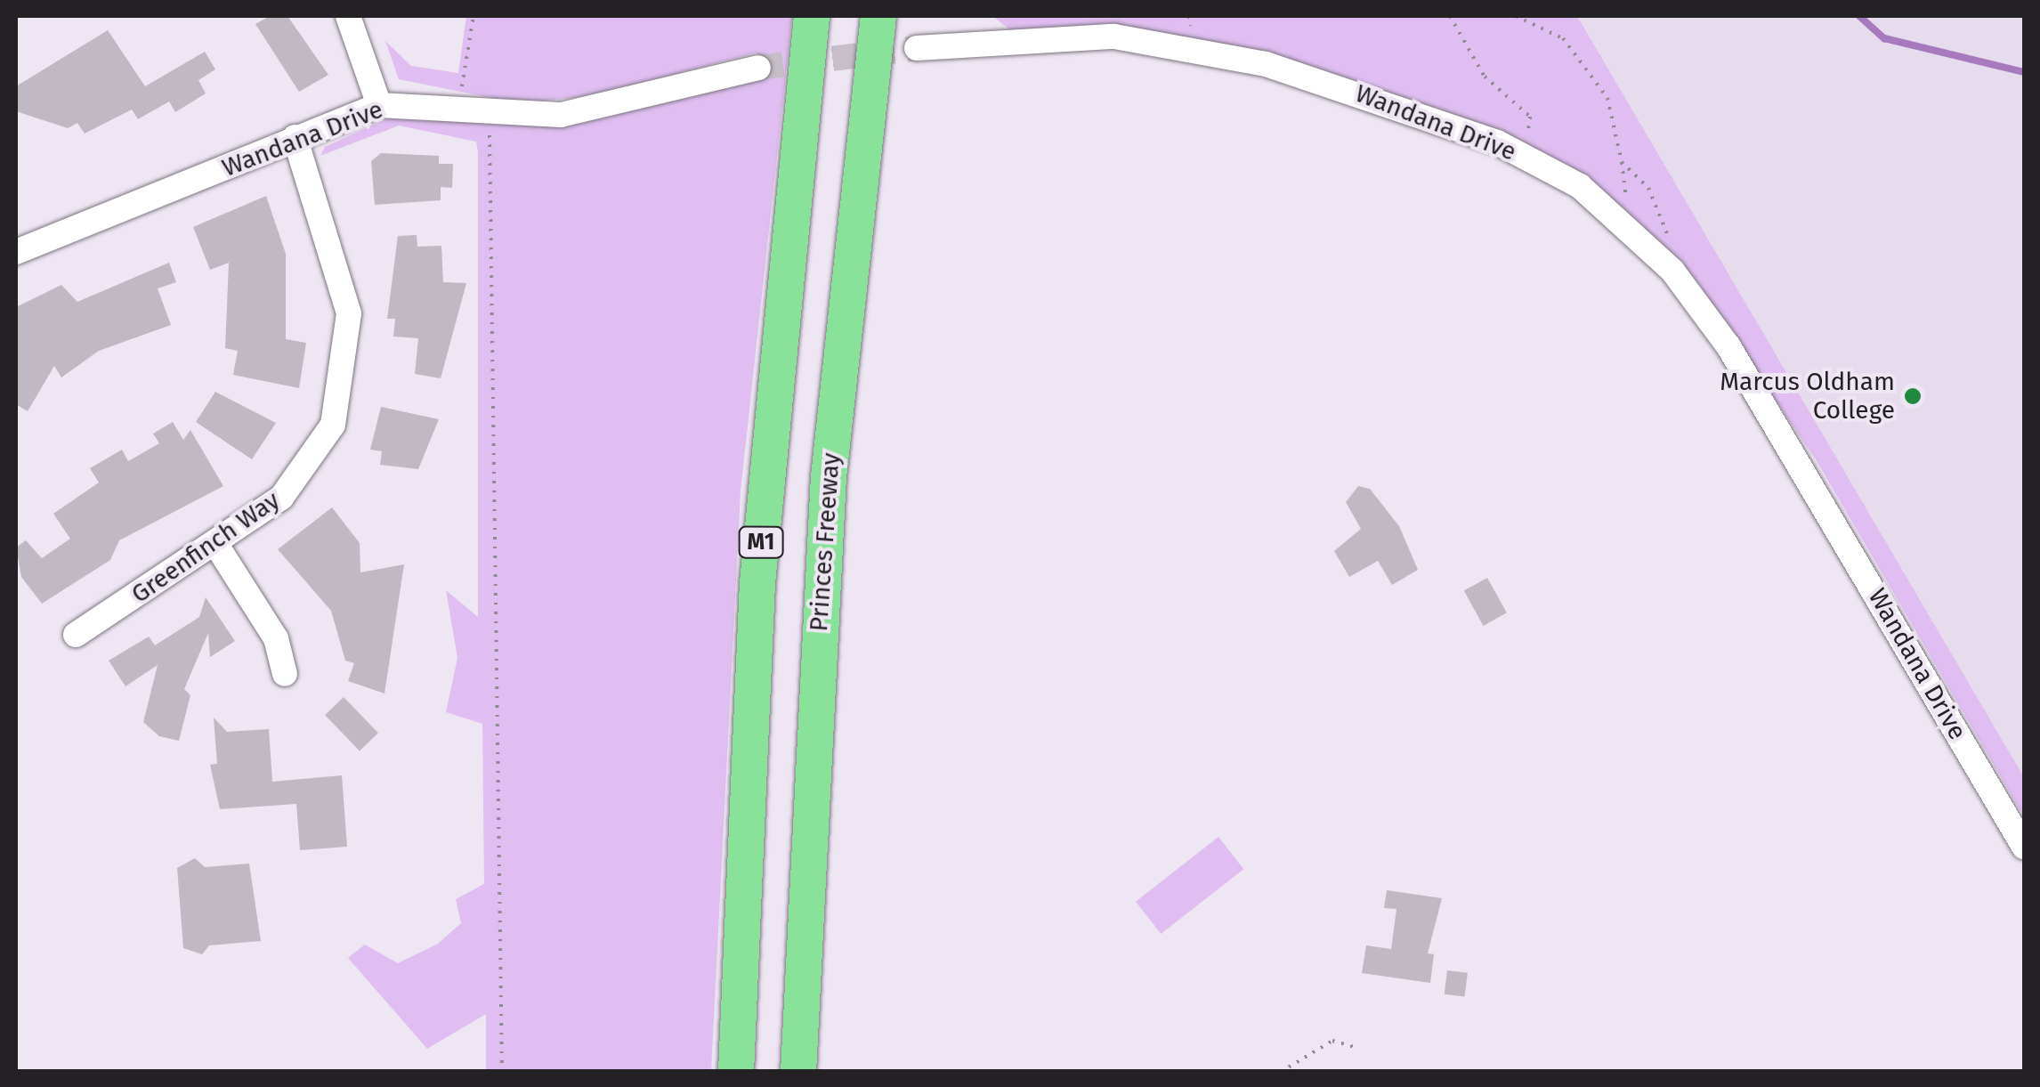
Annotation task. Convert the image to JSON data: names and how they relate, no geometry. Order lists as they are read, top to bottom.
{
  "streets": {
    "highway": ["M1", "Princes Freeway"],
    "street": ["Wandana Drive", "Greenfinch Way"]
  },
  "crossings": [
    ["Wandana Drive", "Greenfinch Way"]
  ],
  "places": ["Marcus Oldham College"]
}
